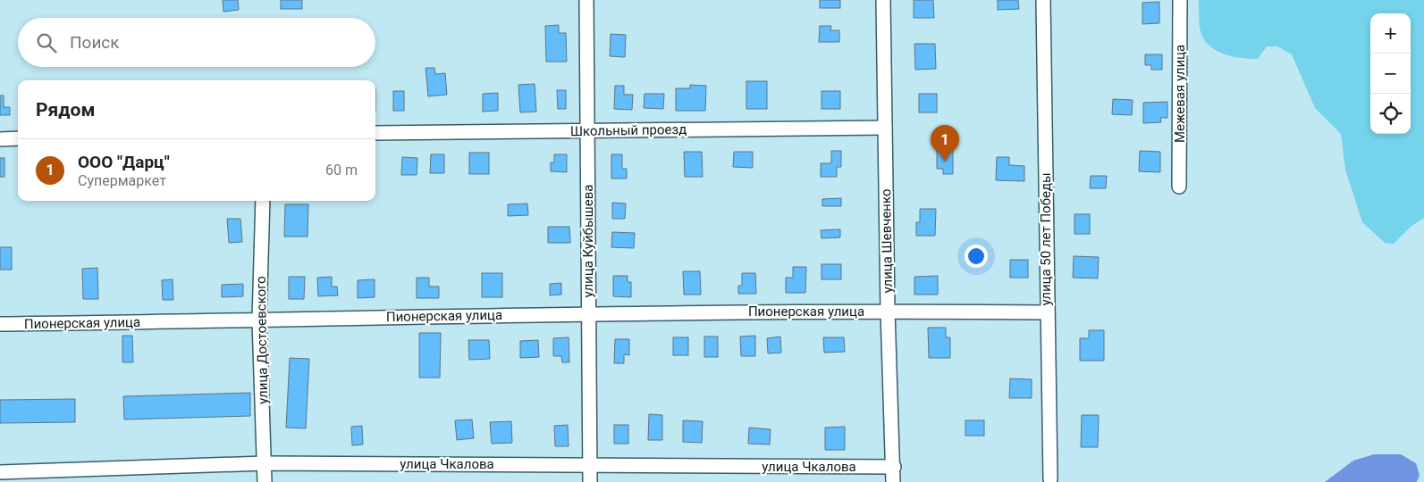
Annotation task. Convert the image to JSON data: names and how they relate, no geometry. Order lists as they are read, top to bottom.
{
  "streets": {
    "street": [
      "Межевая улица",
      "Школьный проезд",
      "улица 50 лет Победы",
      "улица Куйбышева",
      "улица Шевченко",
      "Пионерская улица",
      "улица Достоевского",
      "улица Чкалова"
    ]
  },
  "crossings": [
    ["Школьный проезд", "улица Куйбышева"],
    ["Школьный проезд", "улица Шевченко"],
    ["улица 50 лет Победы", "Пионерская улица"],
    ["улица Куйбышева", "Пионерская улица"],
    ["улица Куйбышева", "улица Чкалова"],
    ["улица Шевченко", "Пионерская улица"],
    ["улица Шевченко", "улица Чкалова"],
    ["Пионерская улица", "улица Достоевского"],
    ["улица Достоевского", "улица Чкалова"]
  ],
  "page": {
    "map_buttons": ["+", "−"],
    "search": "Поиск",
    "heading": "Рядом",
    "pins": "1",
    "list": [
      {
        "mark": "1",
        "name": "ООО \"Дарц\"",
        "note": "Супермаркет",
        "value": "60 m"
      }
    ]
  }
}
